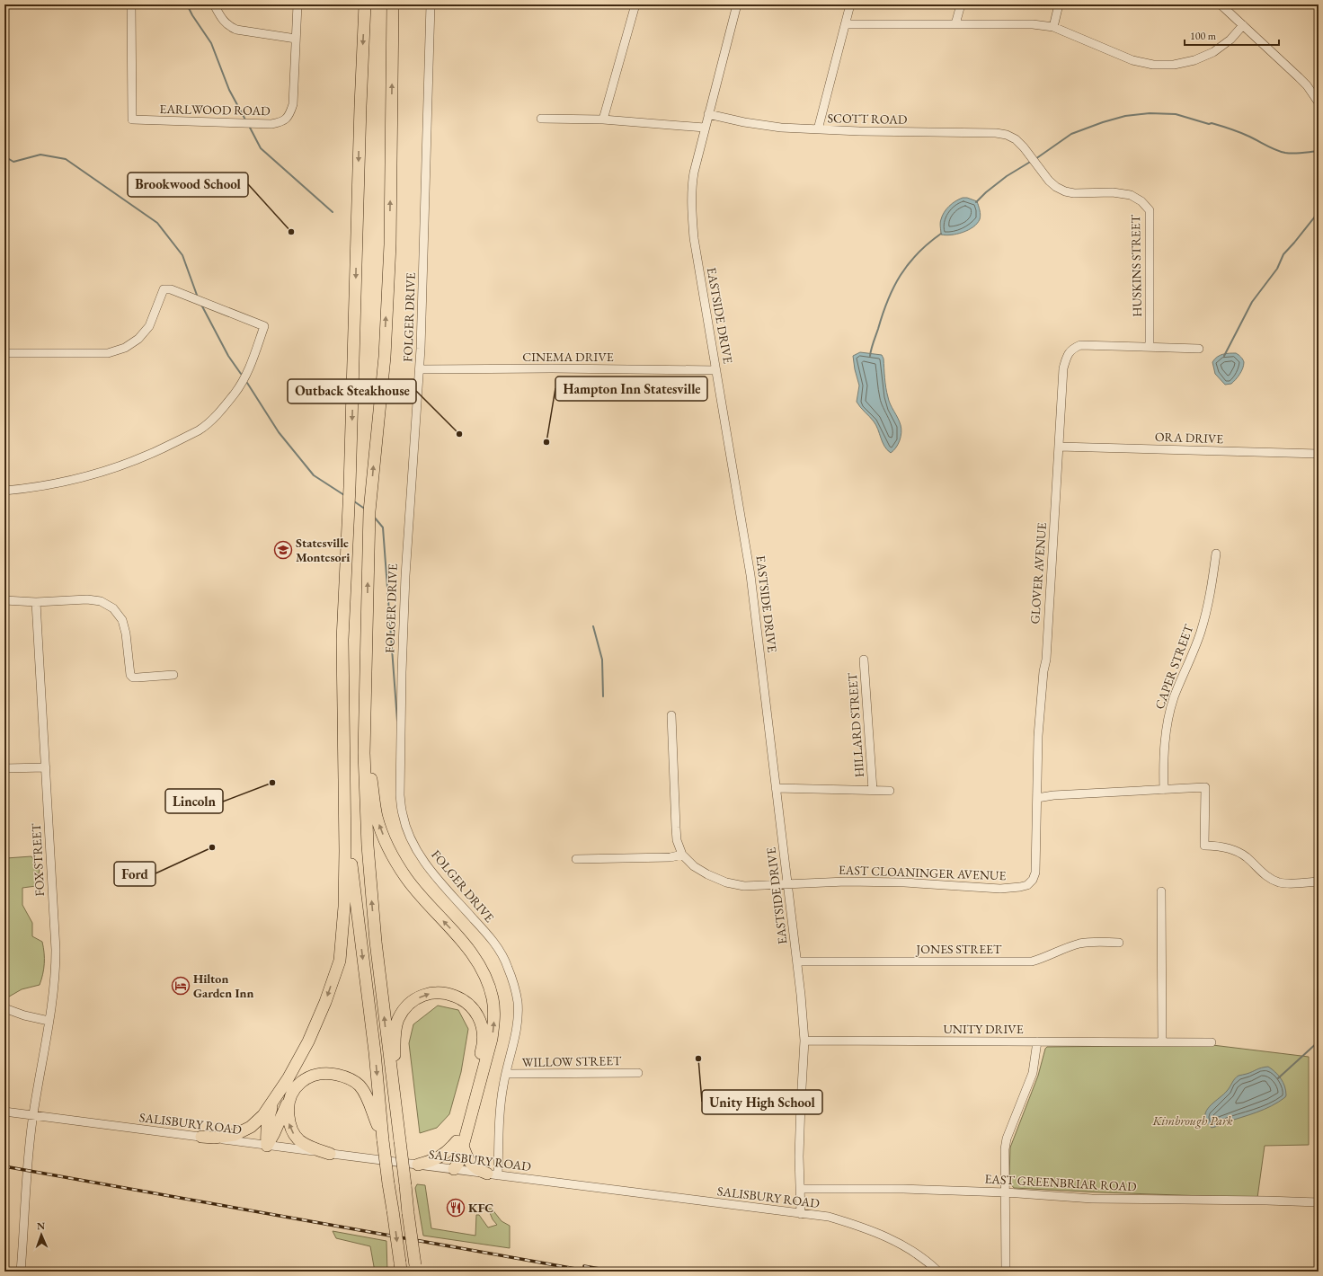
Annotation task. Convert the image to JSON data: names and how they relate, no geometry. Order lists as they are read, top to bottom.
{
  "streets": {
    "street": [
      "EARLWOOD ROAD",
      "SCOTT ROAD",
      "HUSKINS STREET",
      "EASTSIDE DRIVE",
      "FOLGER DRIVE",
      "CINEMA DRIVE",
      "ORA DRIVE",
      "GLOVER AVENUE",
      "CAPER STREET",
      "HILLARD STREET",
      "FOX STREET",
      "EAST CLOANINGER AVENUE",
      "JONES STREET",
      "UNITY DRIVE",
      "WILLOW STREET",
      "SALISBURY ROAD",
      "EAST GREENBRIAR ROAD"
    ]
  },
  "crossings": [
    ["SCOTT ROAD", "HUSKINS STREET"],
    ["SCOTT ROAD", "EASTSIDE DRIVE"],
    ["HUSKINS STREET", "GLOVER AVENUE"],
    ["EASTSIDE DRIVE", "CINEMA DRIVE"],
    ["EASTSIDE DRIVE", "EAST CLOANINGER AVENUE"],
    ["EASTSIDE DRIVE", "JONES STREET"],
    ["EASTSIDE DRIVE", "UNITY DRIVE"],
    ["EASTSIDE DRIVE", "SALISBURY ROAD"],
    ["EASTSIDE DRIVE", "EAST GREENBRIAR ROAD"],
    ["FOLGER DRIVE", "CINEMA DRIVE"],
    ["FOLGER DRIVE", "WILLOW STREET"],
    ["FOLGER DRIVE", "SALISBURY ROAD"],
    ["ORA DRIVE", "GLOVER AVENUE"],
    ["GLOVER AVENUE", "EAST CLOANINGER AVENUE"],
    ["FOX STREET", "SALISBURY ROAD"]
  ],
  "parks": ["Kimbrough Park"],
  "places": {
    "other": [
      "Brookwood School",
      "Outback Steakhouse",
      "Hampton Inn Statesville",
      "Lincoln",
      "Ford",
      "Unity High School"
    ],
    "school or university": ["Statesville Montesori"],
    "hotel": ["Hilton Garden Inn"],
    "restaurant": ["KFC"]
  },
  "scale_bar": "100 m",
  "north": "top"
}
